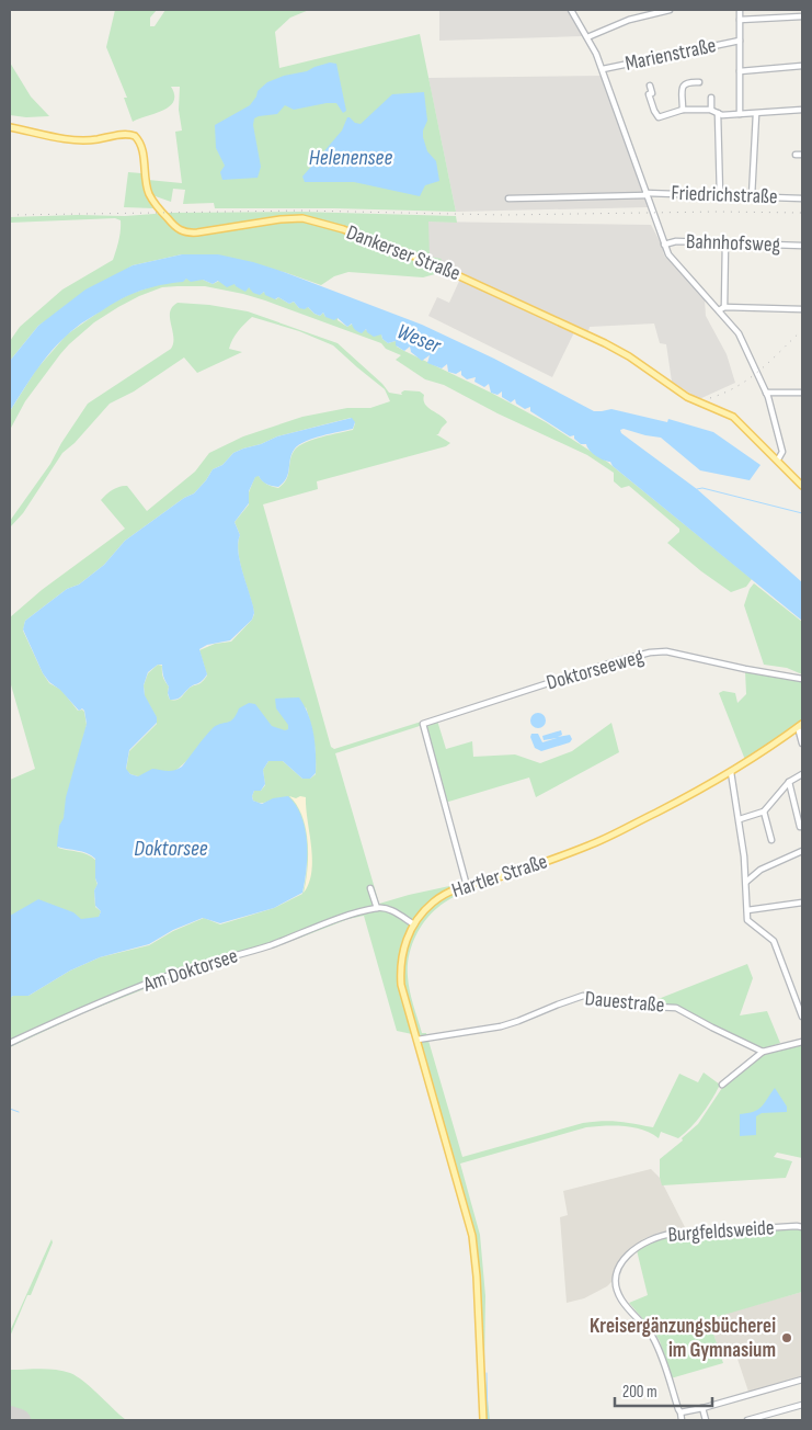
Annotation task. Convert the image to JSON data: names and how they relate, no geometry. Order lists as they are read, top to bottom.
{
  "streets": {
    "main road": ["Dankerser Straße", "Hartler Straße"],
    "street": [
      "Marienstraße",
      "Friedrichstraße",
      "Bahnhofsweg",
      "Doktorseeweg",
      "Am Doktorsee",
      "Dauestraße",
      "Burgfeldsweide"
    ]
  },
  "crossings": [
    ["Doktorseeweg", "Hartler Straße"],
    ["Hartler Straße", "Dauestraße"]
  ],
  "water": ["Helenensee", "Weser", "Doktorsee"],
  "places": ["Kreisergänzungsbücherei im Gymnasium"],
  "scale_bar": "200 m"
}
